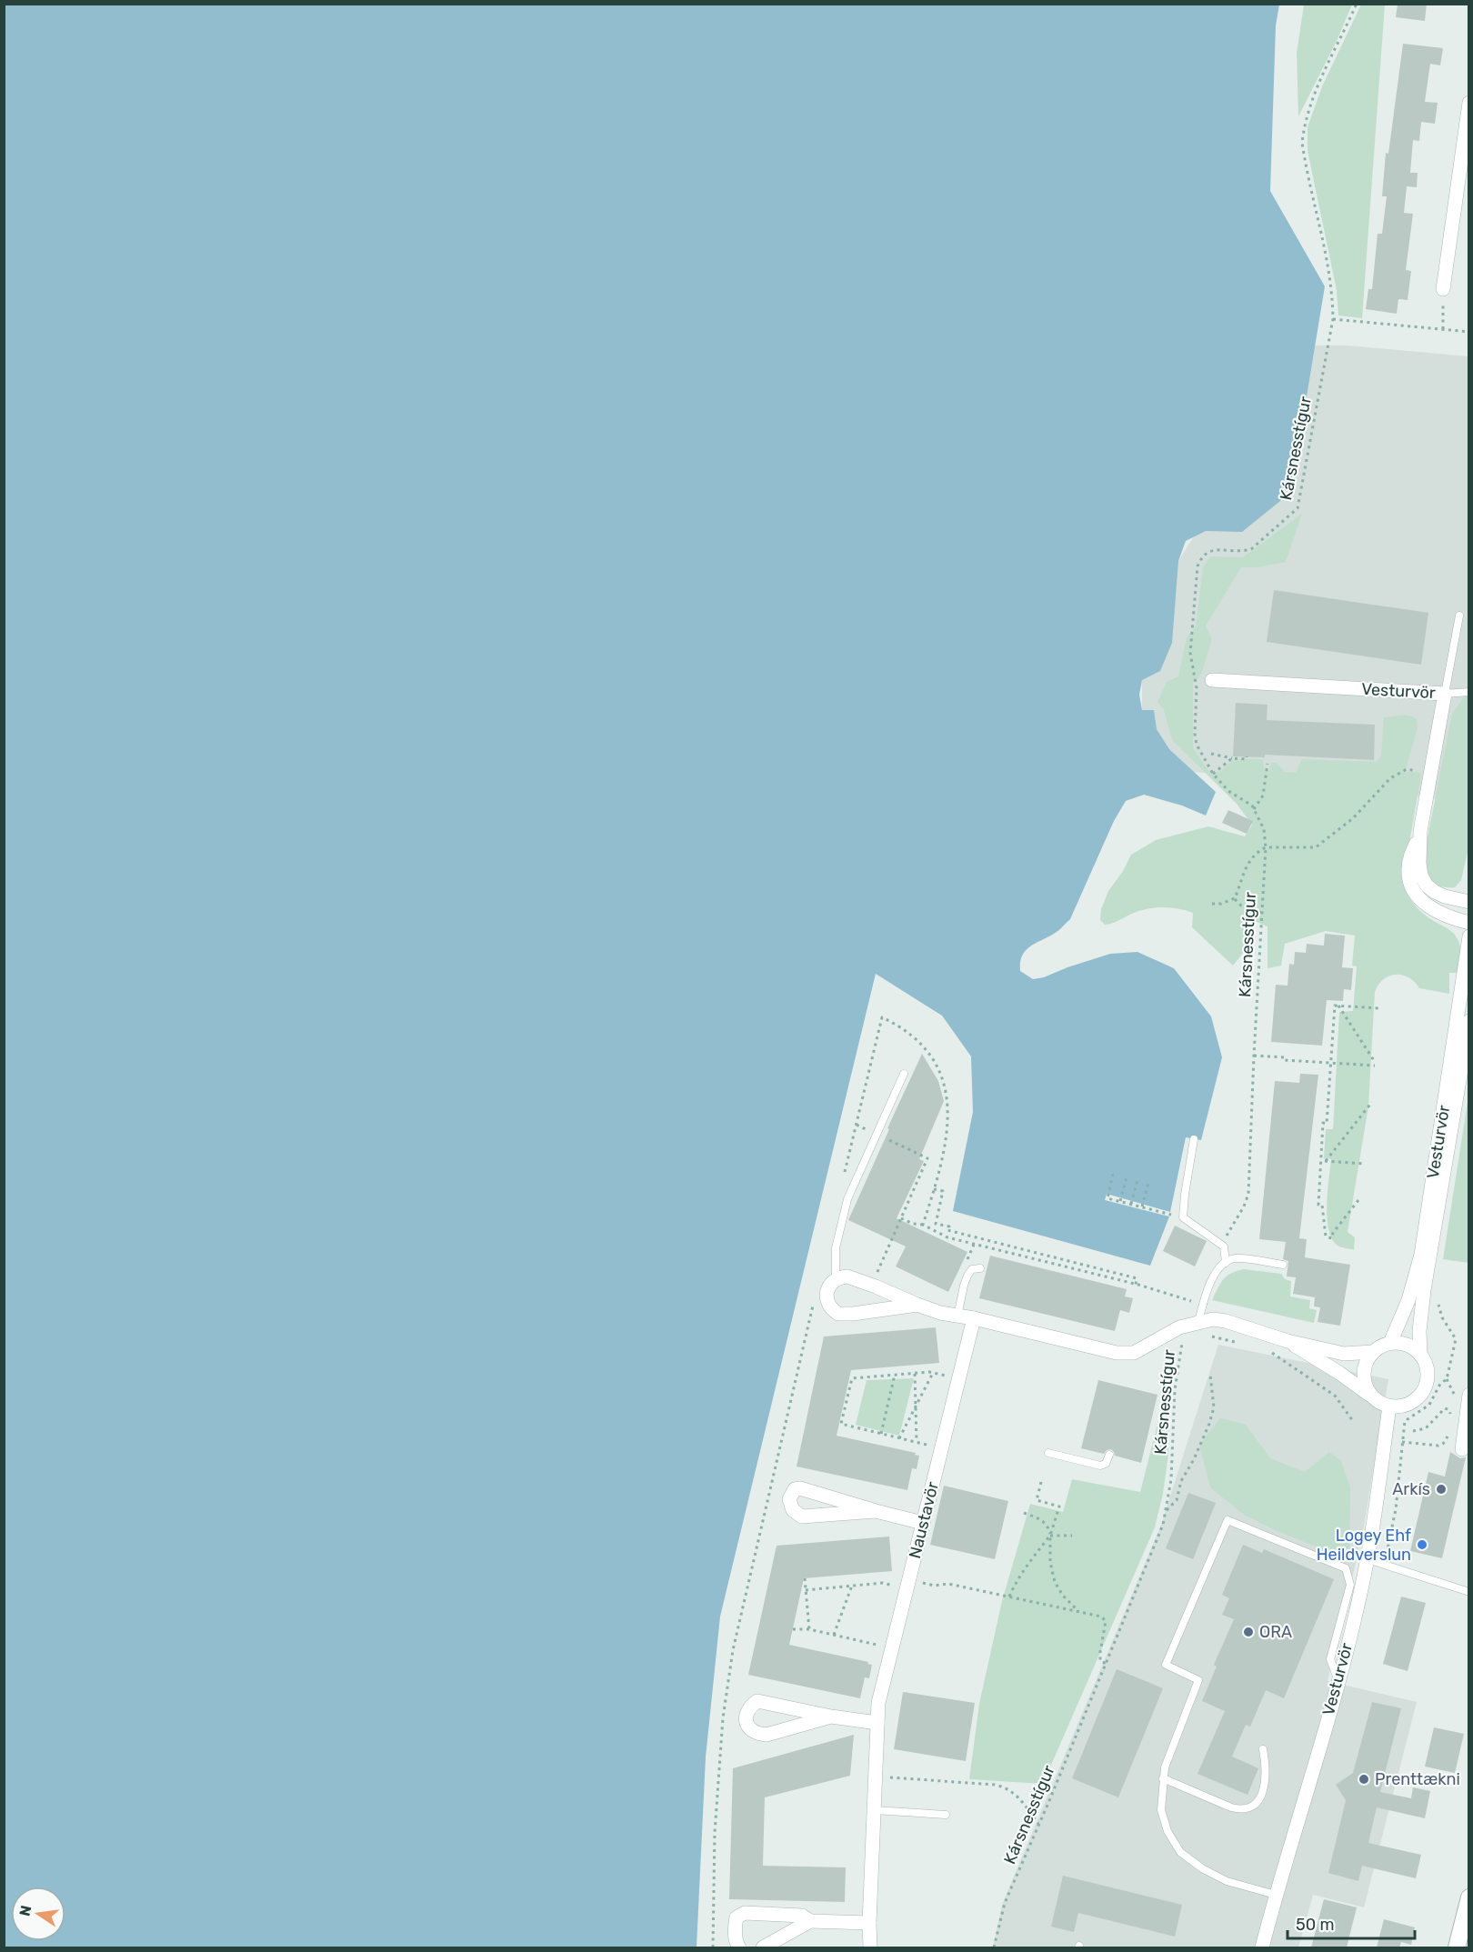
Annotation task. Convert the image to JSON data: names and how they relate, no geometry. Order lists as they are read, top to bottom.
{
  "streets": {
    "street": ["Vesturvör", "Naustavör"],
    "path": ["Kársnesstígur"]
  },
  "places": [
    "Arkís",
    "Logey Ehf Heildverslun",
    "ORA",
    "Prenttækni"
  ],
  "scale_bar": "50 m",
  "north": "left"
}
